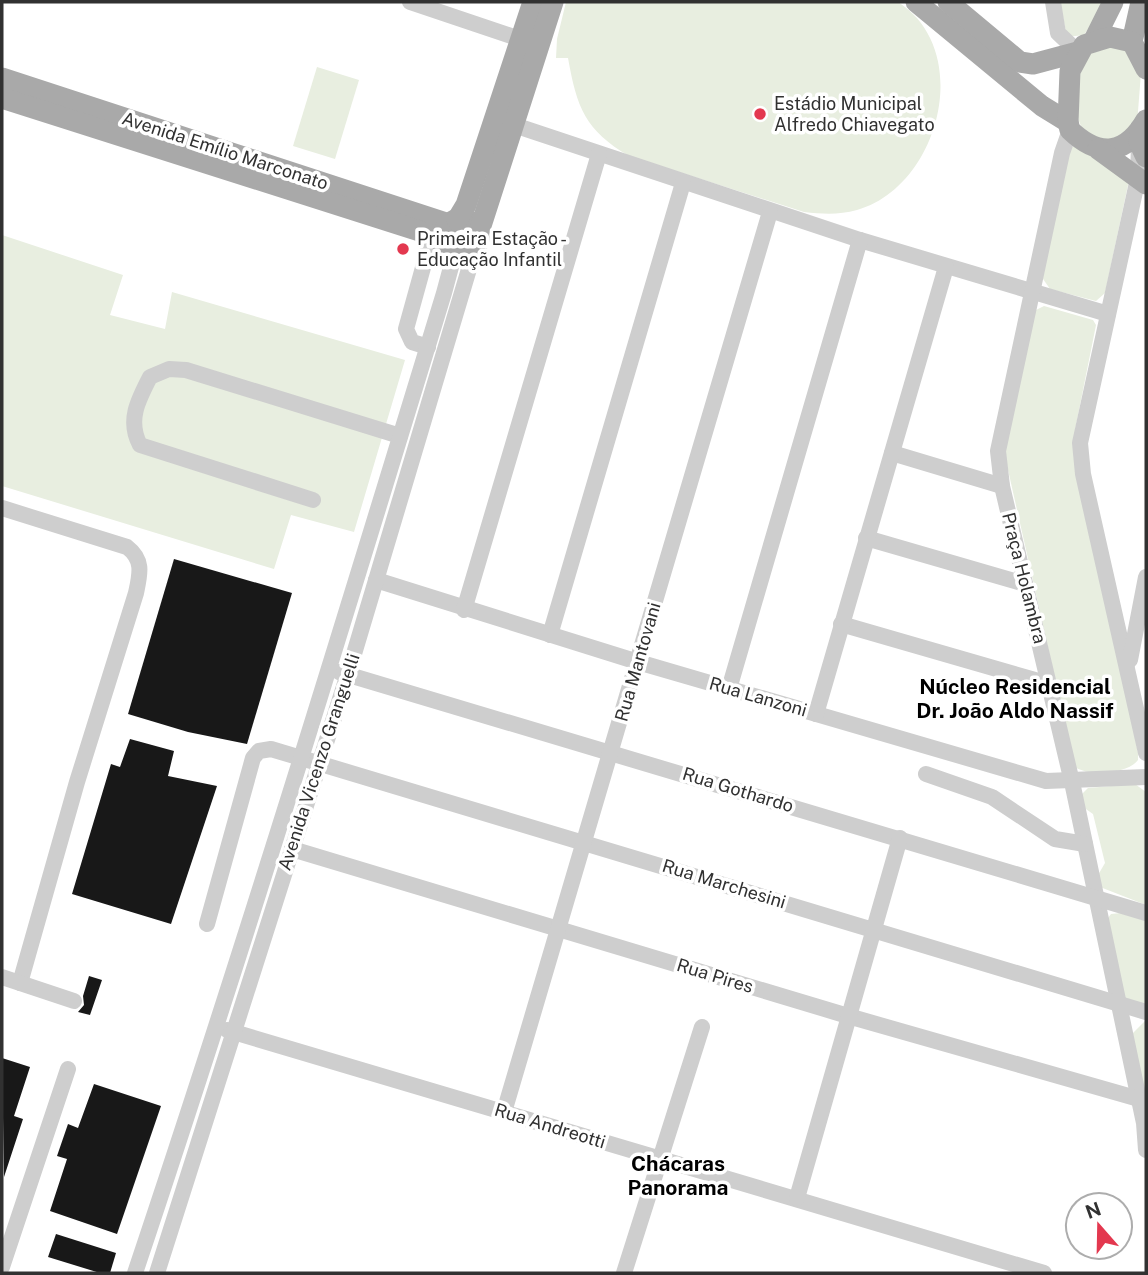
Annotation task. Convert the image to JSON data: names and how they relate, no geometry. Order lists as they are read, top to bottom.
{
  "streets": {
    "main road": ["Avenida Emílio Marconato", "Avenida Vicenzo Granguelli"],
    "street": [
      "Praça Holambra",
      "Rua Mantovani",
      "Rua Lanzoni",
      "Rua Gothardo",
      "Rua Marchesini",
      "Rua Pires",
      "Rua Andreotti"
    ]
  },
  "crossings": [
    ["Avenida Emílio Marconato", "Avenida Vicenzo Granguelli"],
    ["Praça Holambra", "Rua Lanzoni"],
    ["Praça Holambra", "Rua Gothardo"],
    ["Praça Holambra", "Rua Marchesini"],
    ["Praça Holambra", "Rua Pires"],
    ["Rua Mantovani", "Rua Lanzoni"],
    ["Rua Mantovani", "Rua Gothardo"],
    ["Rua Mantovani", "Rua Marchesini"],
    ["Rua Mantovani", "Rua Pires"],
    ["Rua Mantovani", "Rua Andreotti"],
    ["Rua Lanzoni", "Avenida Vicenzo Granguelli"],
    ["Avenida Vicenzo Granguelli", "Rua Gothardo"],
    ["Avenida Vicenzo Granguelli", "Rua Marchesini"],
    ["Avenida Vicenzo Granguelli", "Rua Pires"],
    ["Avenida Vicenzo Granguelli", "Rua Andreotti"]
  ],
  "districts": ["Núcleo Residencial Dr. João Aldo Nassif", "Chácaras Panorama"],
  "places": ["Estádio Municipal Alfredo Chiavegato", "Primeira Estação - Educação Infantil"],
  "north": "top"
}
